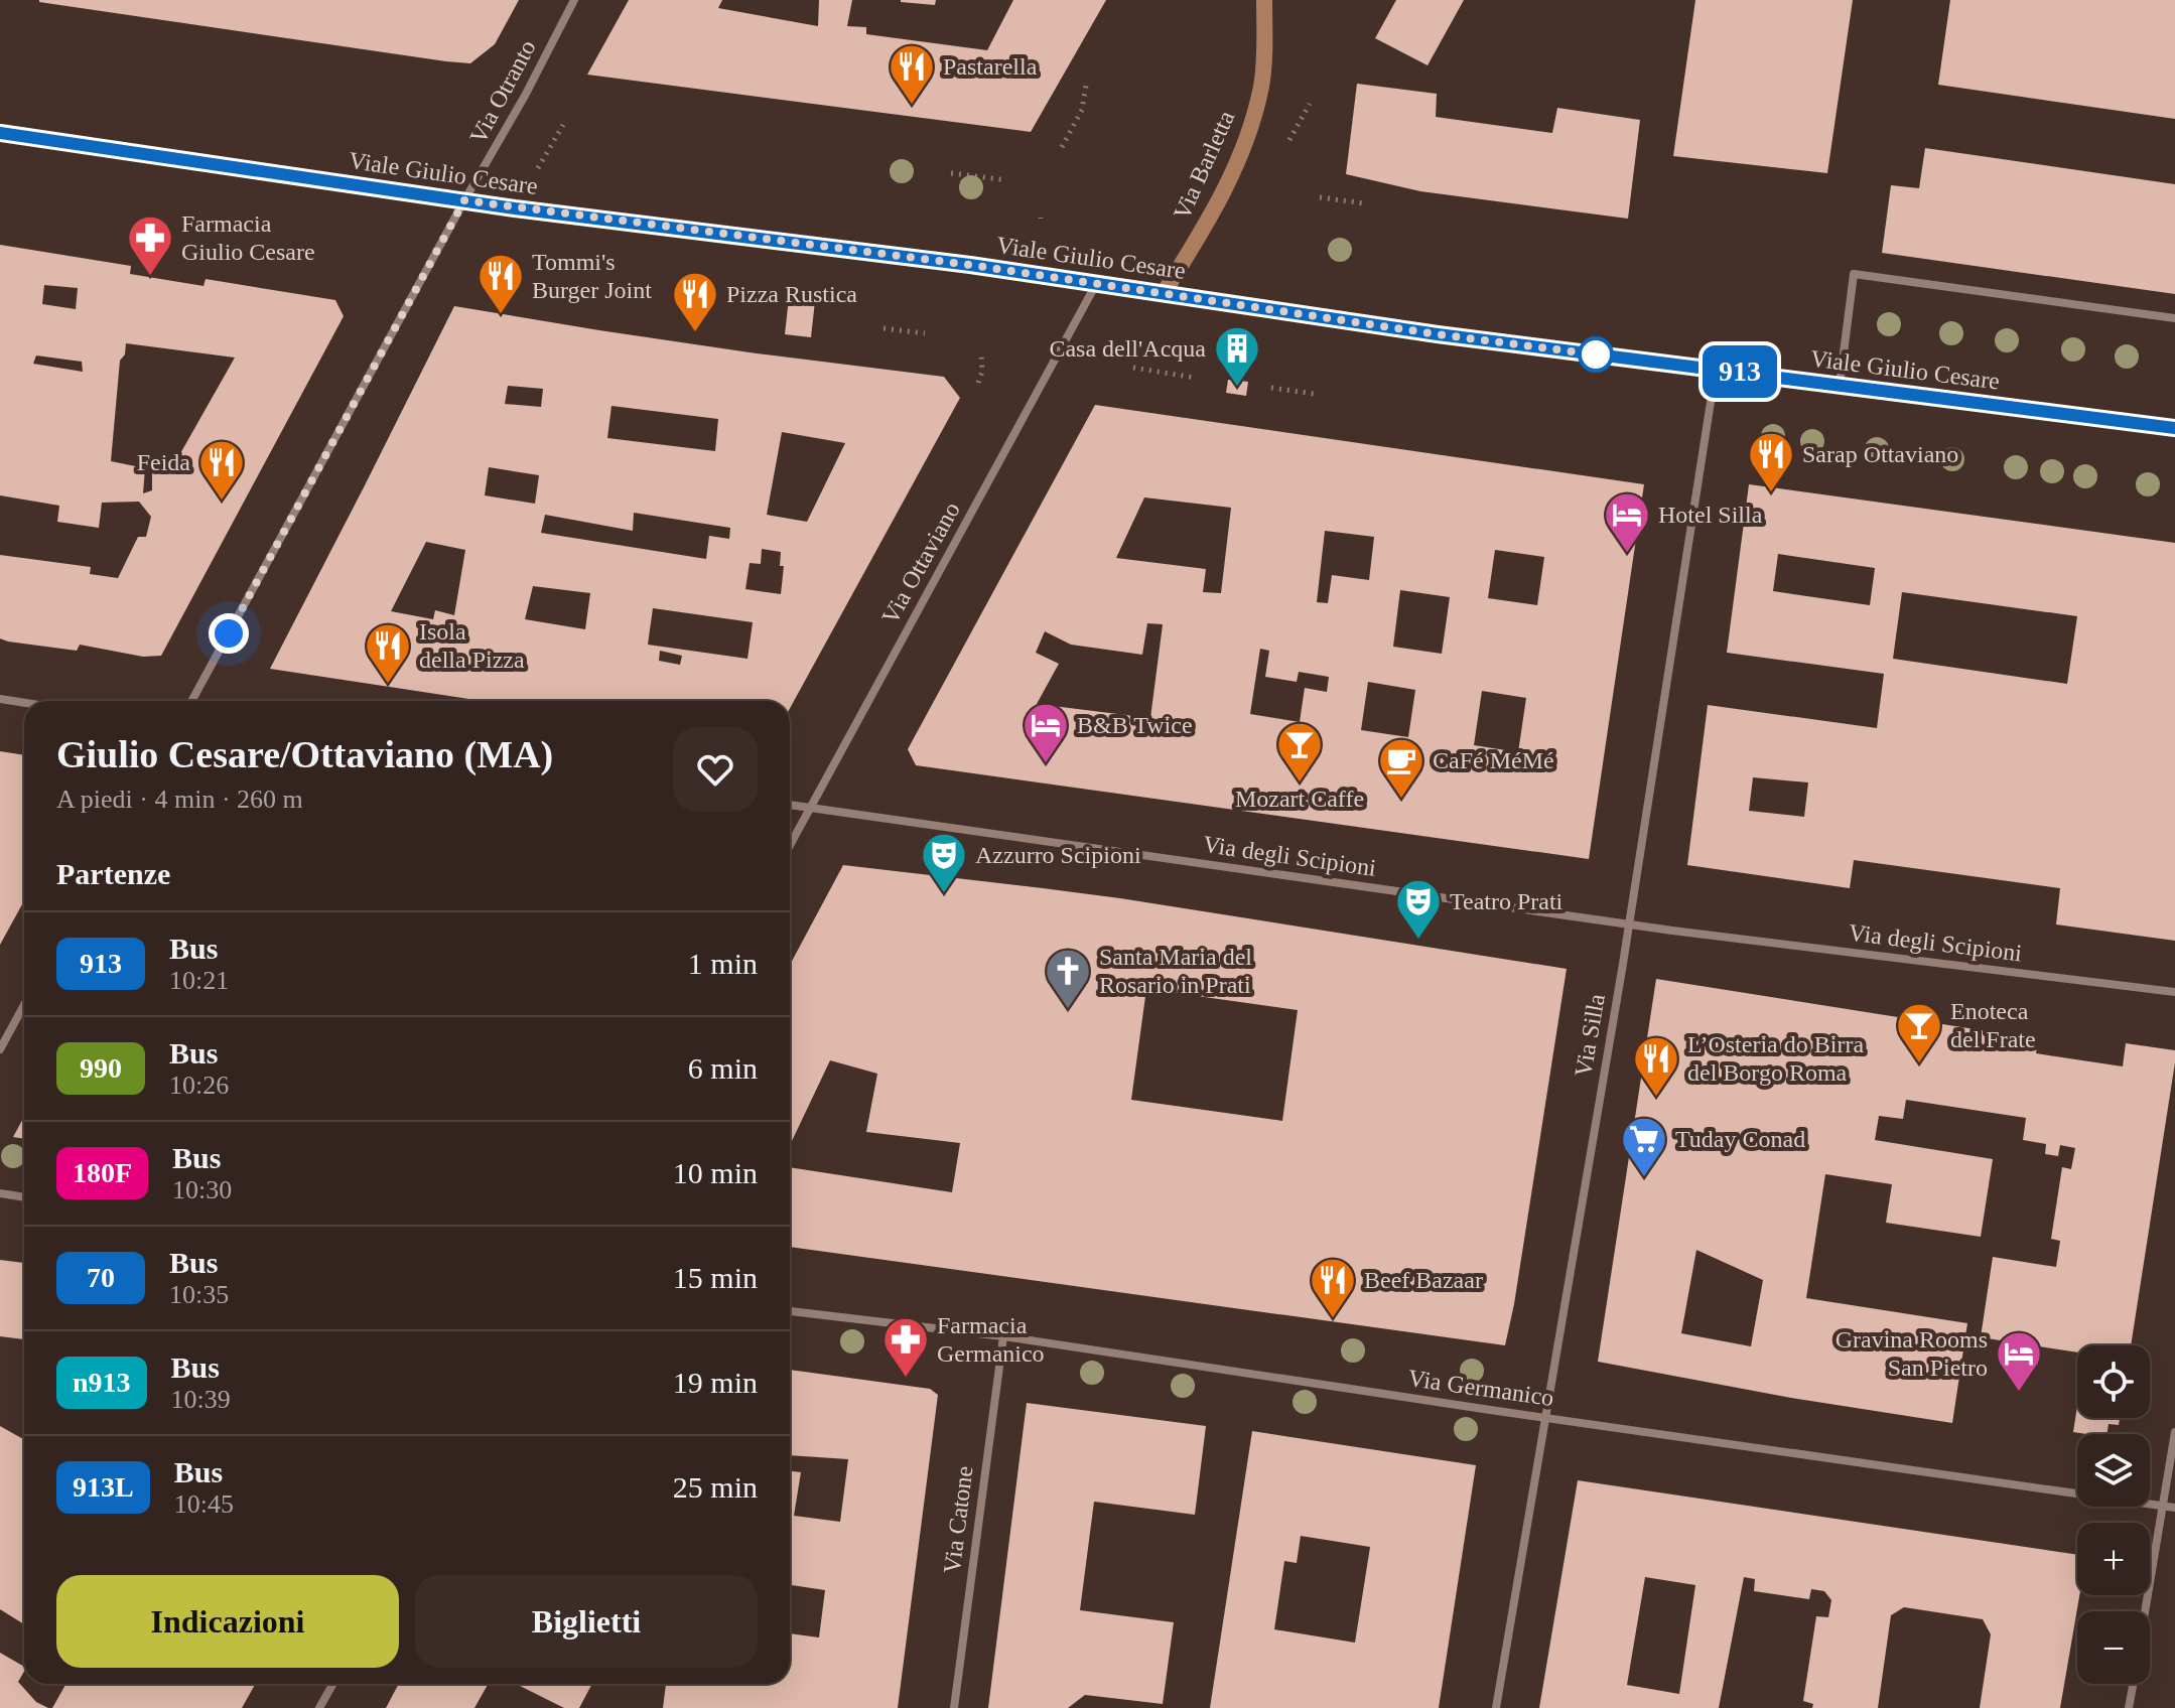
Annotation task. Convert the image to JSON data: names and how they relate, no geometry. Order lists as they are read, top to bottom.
{
  "streets": {
    "street": [
      "Via Otranto",
      "Via Barletta",
      "Viale Giulio Cesare",
      "Via Ottaviano",
      "Via degli Scipioni",
      "Via Silla",
      "Via Germanico",
      "Via Catone"
    ]
  },
  "crossings": [
    ["Via Otranto", "Viale Giulio Cesare"],
    ["Via Barletta", "Viale Giulio Cesare"],
    ["Viale Giulio Cesare", "Via Ottaviano"],
    ["Viale Giulio Cesare", "Via Silla"],
    ["Via Ottaviano", "Via degli Scipioni"],
    ["Via degli Scipioni", "Via Silla"],
    ["Via Silla", "Via Germanico"],
    ["Via Germanico", "Via Catone"]
  ],
  "places": {
    "restaurant": [
      "Pastarella",
      "Tommi's Burger Joint",
      "Pizza Rustica",
      "Sarap Ottaviano",
      "Feida",
      "Isola della Pizza",
      "L’Osteria do Birra del Borgo Roma",
      "Beef Bazaar"
    ],
    "pharmacy": ["Farmacia Giulio Cesare", "Farmacia Germanico"],
    "building": ["Casa dell'Acqua"],
    "hotel": ["Hotel Silla", "B&B Twice", "Gravina Rooms San Pietro"],
    "bar": ["Mozart Caffe", "Enoteca del Frate"],
    "cafe": ["CaFé MéMé"],
    "theatre": ["Azzurro Scipioni", "Teatro Prati"],
    "church": ["Santa Maria del Rosario in Prati"],
    "supermarket": ["Tuday Conad"]
  },
  "lines": ["bus line 913"],
  "page": {
    "on_map": "913",
    "heading": [
      ["Giulio Cesare/Ottaviano (MA)", "A piedi · 4 min · 260 m"],
      "Partenze"
    ],
    "list": [
      {
        "mark": "913",
        "name": "Bus",
        "note": "10:21",
        "value": "1 min"
      },
      {
        "mark": "990",
        "name": "Bus",
        "note": "10:26",
        "value": "6 min"
      },
      {
        "mark": "180F",
        "name": "Bus",
        "note": "10:30",
        "value": "10 min"
      },
      {
        "mark": "70",
        "name": "Bus",
        "note": "10:35",
        "value": "15 min"
      },
      {
        "mark": "n913",
        "name": "Bus",
        "note": "10:39",
        "value": "19 min"
      },
      {
        "mark": "913L",
        "name": "Bus",
        "note": "10:45",
        "value": "25 min"
      }
    ],
    "map_buttons": ["+", "−"],
    "buttons": ["Indicazioni", "Biglietti"]
  }
}
